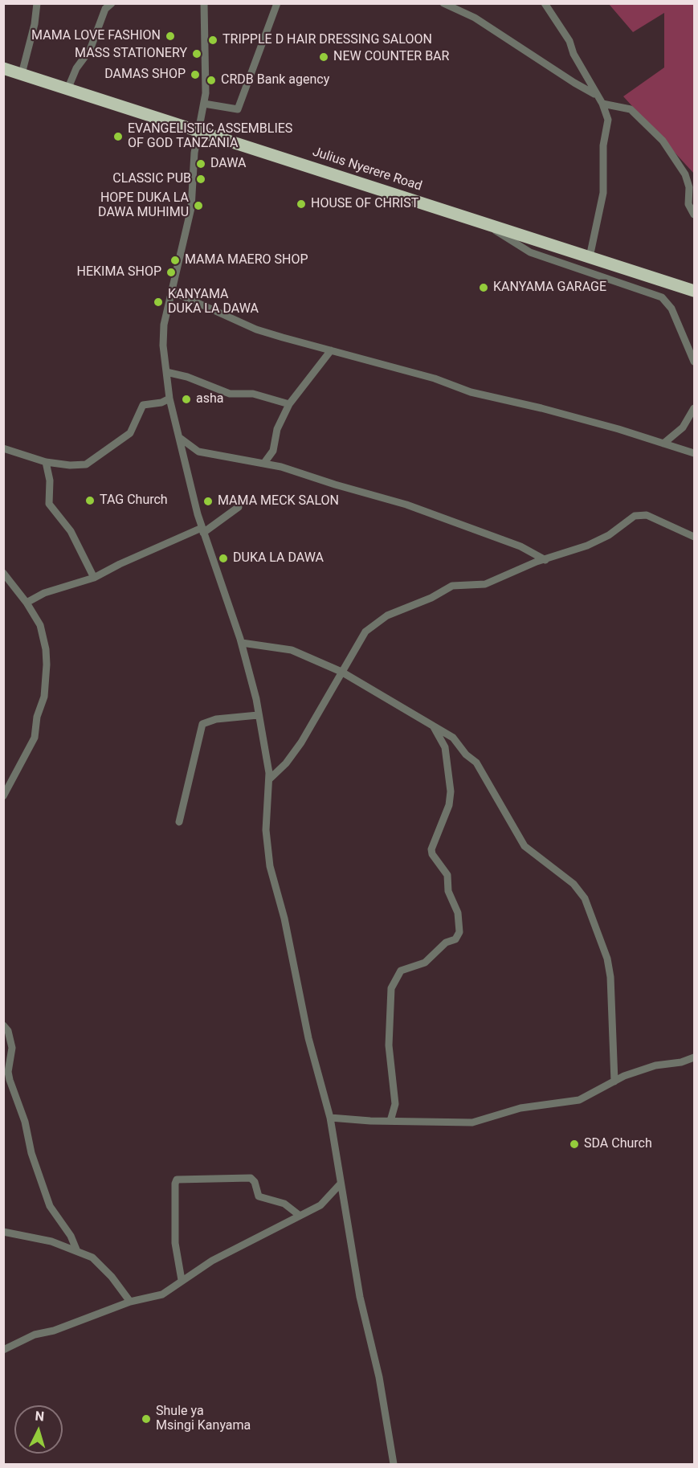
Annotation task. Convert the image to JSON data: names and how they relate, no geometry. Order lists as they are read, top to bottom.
{
  "streets": {
    "highway": ["Julius Nyerere Road"]
  },
  "places": [
    "MAMA LOVE FASHION",
    "TRIPPLE D HAIR DRESSING SALOON",
    "MASS STATIONERY",
    "NEW COUNTER BAR",
    "DAMAS SHOP",
    "CRDB Bank agency",
    "EVANGELISTIC ASSEMBLIES OF GOD TANZANIA",
    "DAWA",
    "CLASSIC PUB",
    "HOUSE OF CHRIST",
    "HOPE DUKA LA DAWA MUHIMU",
    "MAMA MAERO SHOP",
    "HEKIMA SHOP",
    "KANYAMA GARAGE",
    "KANYAMA DUKA LA DAWA",
    "asha",
    "TAG Church",
    "MAMA MECK SALON",
    "DUKA LA DAWA",
    "SDA Church",
    "Shule ya Msingi Kanyama"
  ],
  "north": "top"
}
